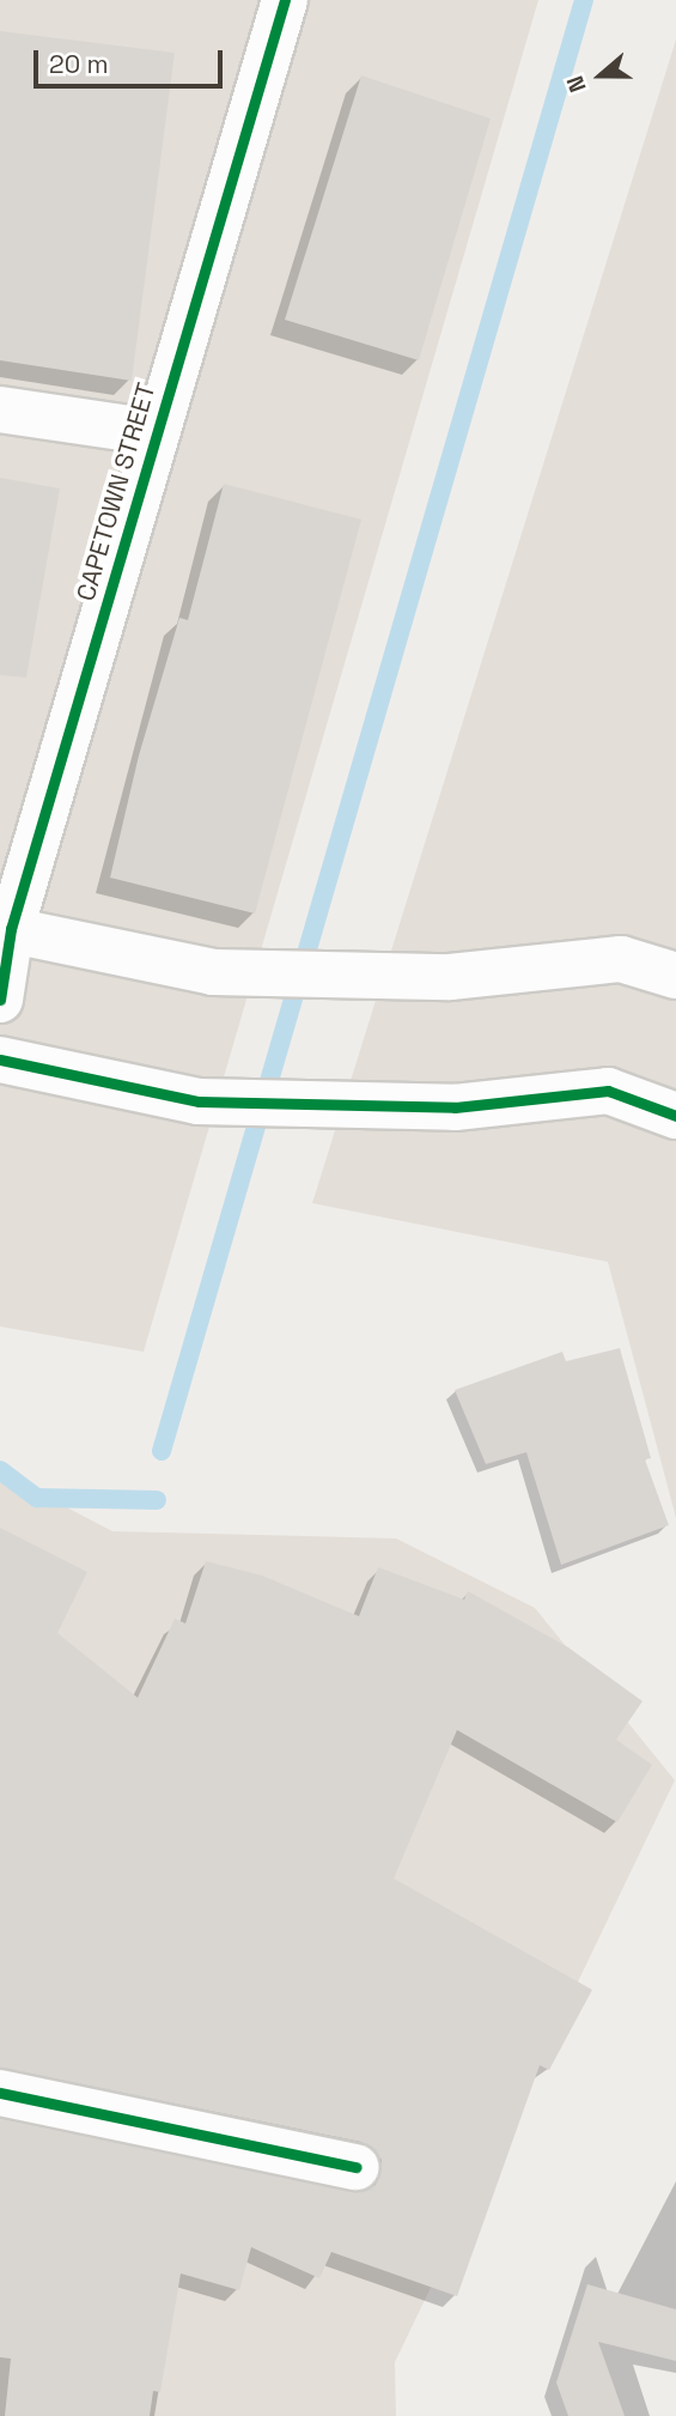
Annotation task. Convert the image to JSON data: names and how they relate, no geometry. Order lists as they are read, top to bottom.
{
  "streets": {
    "street": ["CAPETOWN STREET"]
  },
  "scale_bar": "20 m",
  "north": "left"
}
